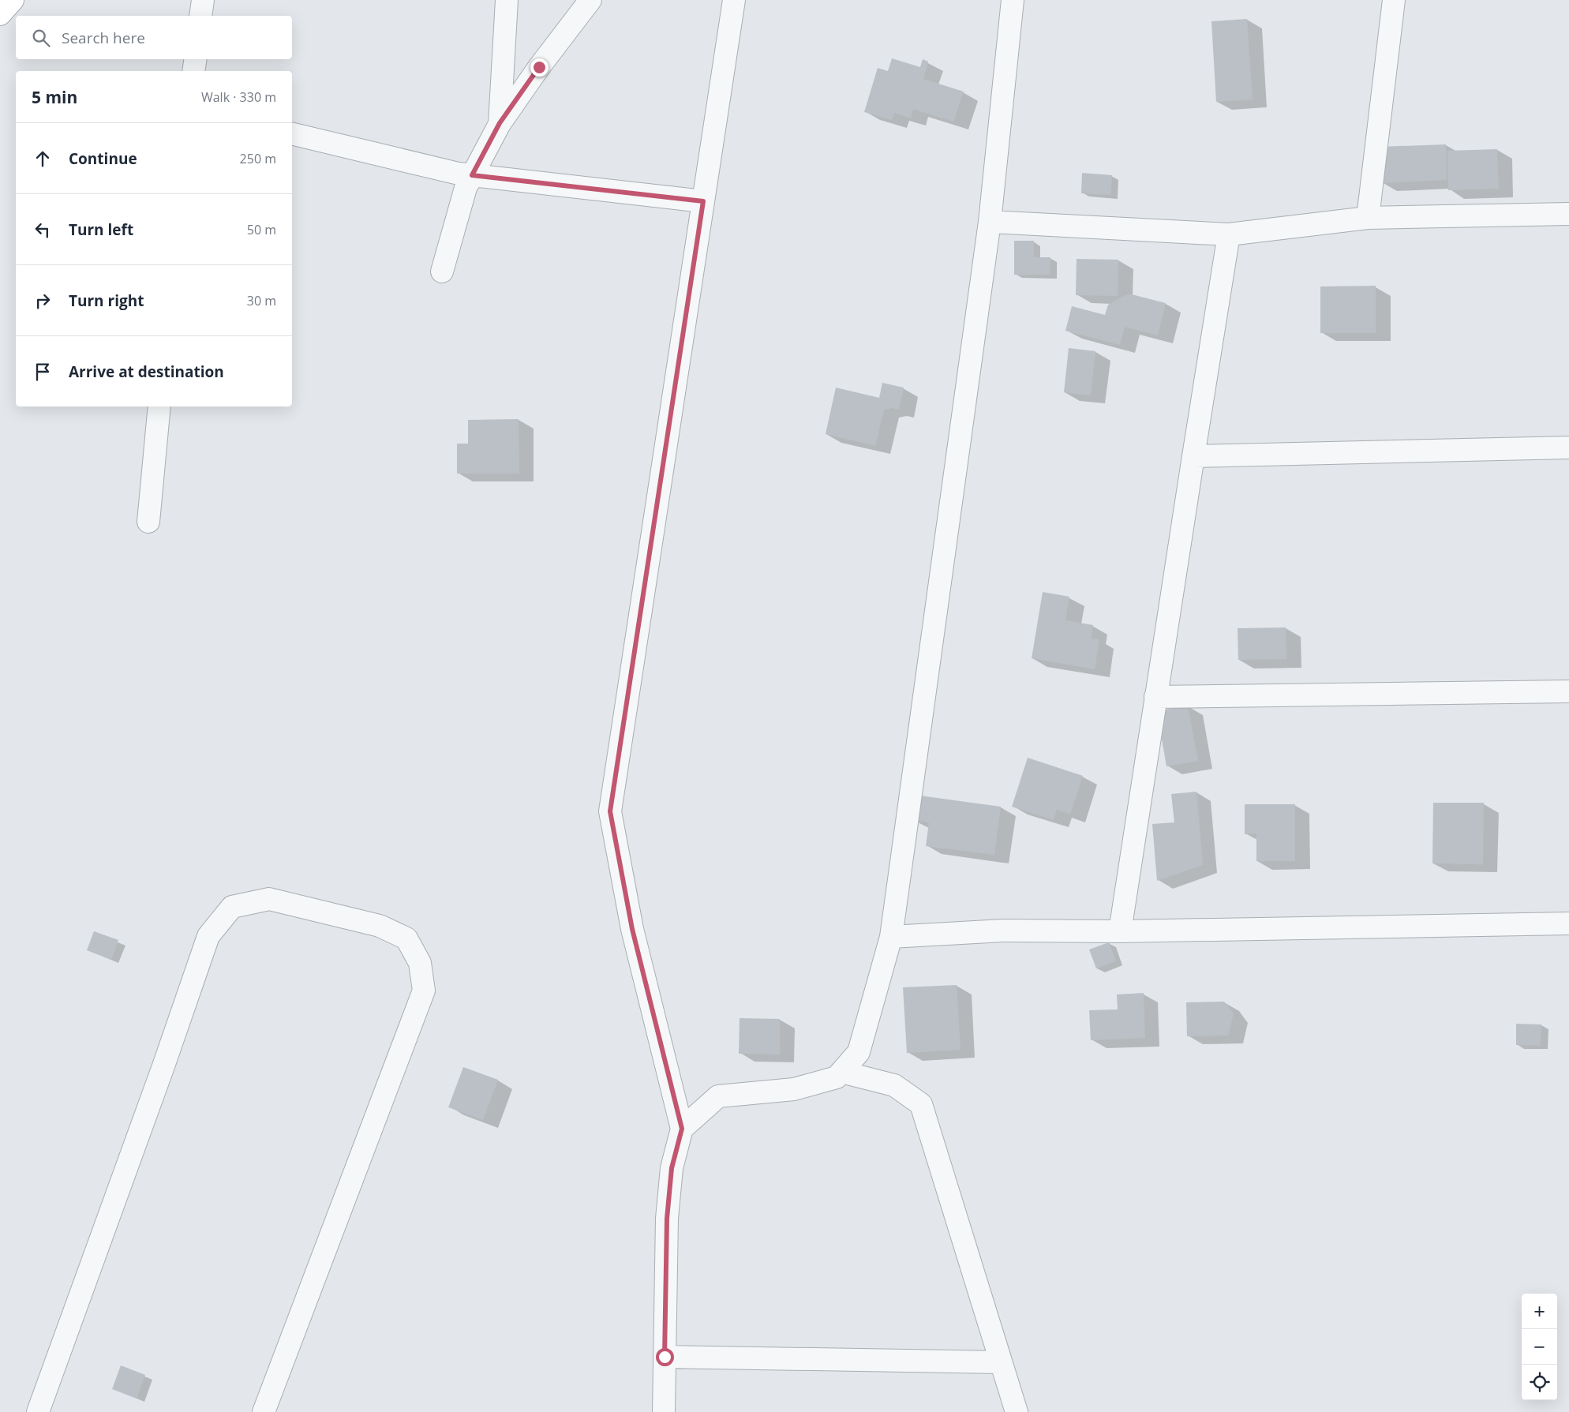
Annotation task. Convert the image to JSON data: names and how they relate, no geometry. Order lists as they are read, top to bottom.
{
  "page": {
    "search": "Search here",
    "heading": ["5 min", "Walk · 330 m"],
    "list": [
      ["Continue", "250 m"],
      ["Turn left", "50 m"],
      ["Turn right", "30 m"],
      "Arrive at destination"
    ],
    "map_buttons": ["+", "−"]
  }
}
